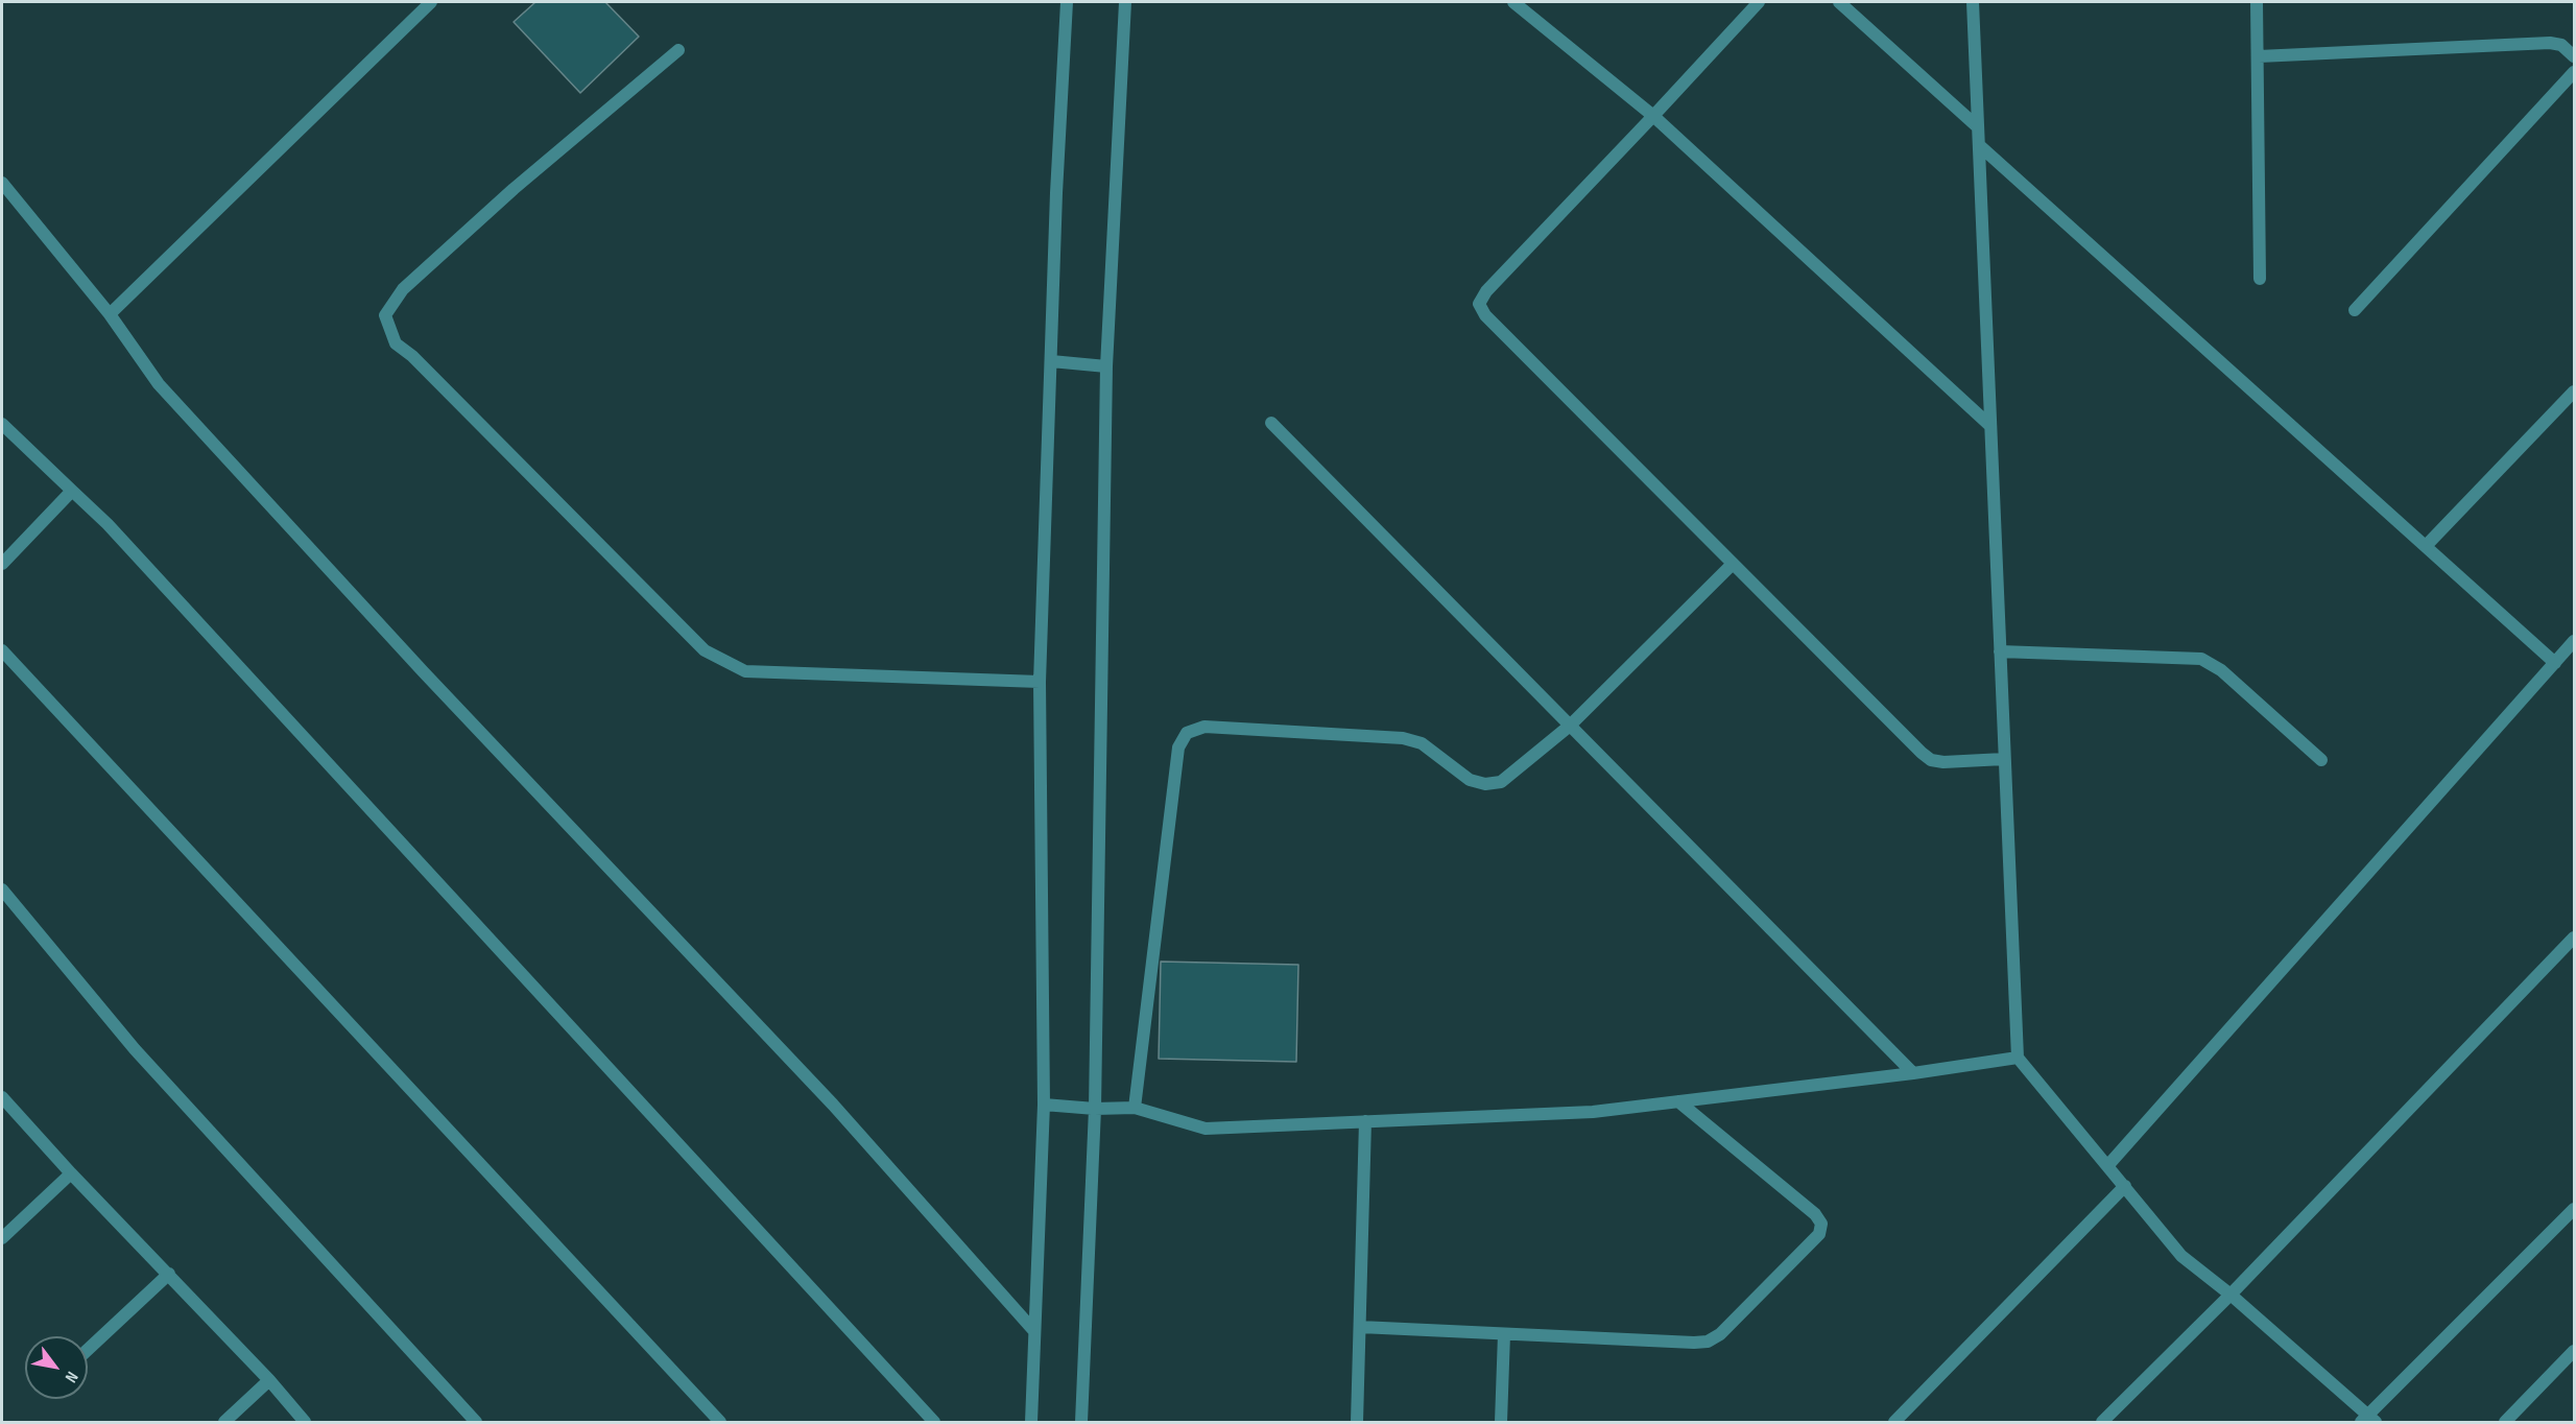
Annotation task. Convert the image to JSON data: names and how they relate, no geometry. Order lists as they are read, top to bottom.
{
  "north": "bottom right"
}
